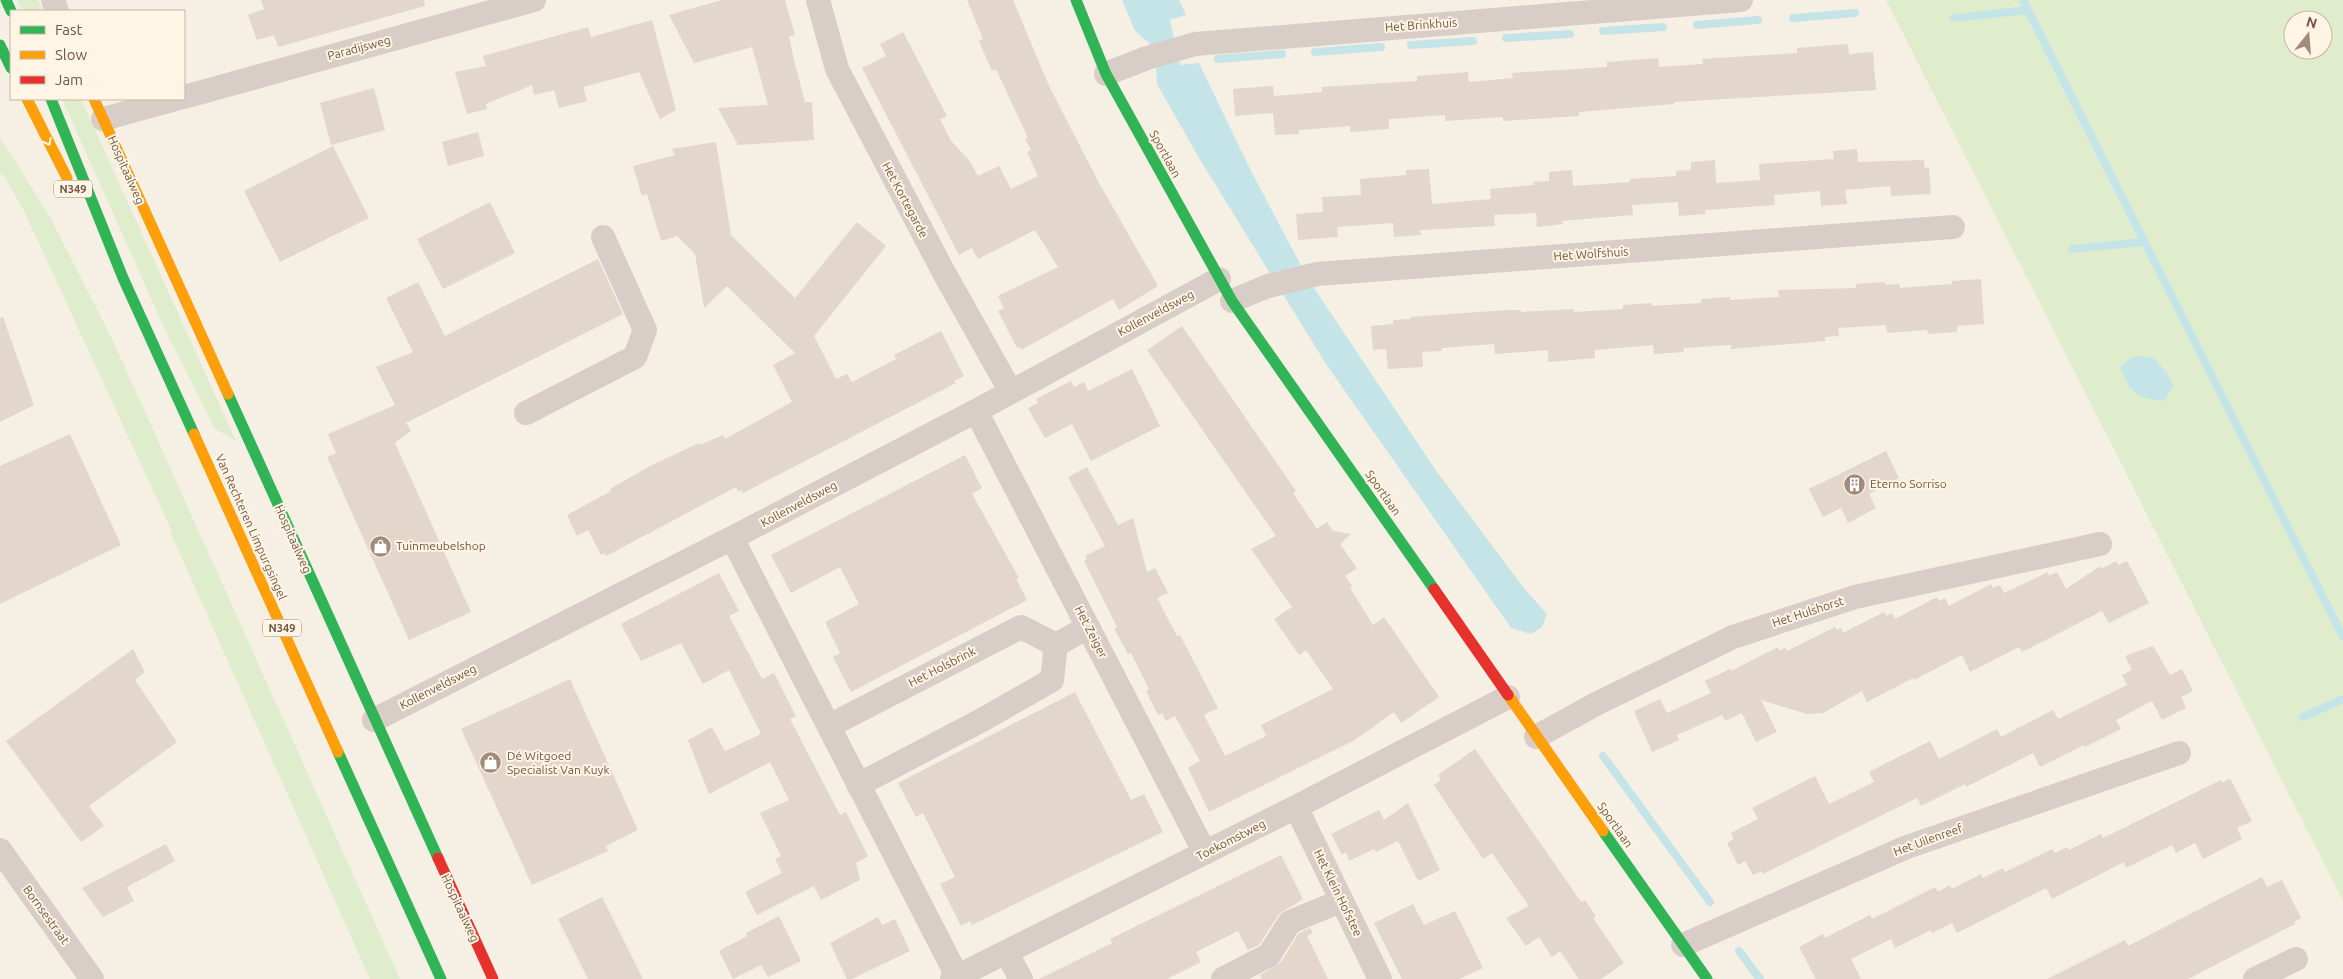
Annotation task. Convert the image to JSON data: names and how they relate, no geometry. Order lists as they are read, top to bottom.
{
  "streets": {
    "street": [
      "Het Brinkhuis",
      "Paradijsweg",
      "Sportlaan",
      "Hospitaalweg",
      "N349",
      "Het Kortegarde",
      "Het Wolfshuis",
      "Kollenveldsweg",
      "Van Rechteren Limpurgsingel",
      "Het Hulshorst",
      "Het Zeiger",
      "Het Holsbrink",
      "Toekomstweg",
      "Het Uilenreef",
      "Het Klein Hofstee",
      "Bornsestraat"
    ]
  },
  "crossings": [
    ["Het Brinkhuis", "Sportlaan"],
    ["Sportlaan", "Het Wolfshuis"],
    ["Sportlaan", "Kollenveldsweg"],
    ["Sportlaan", "Het Hulshorst"],
    ["Sportlaan", "Toekomstweg"],
    ["Sportlaan", "Het Uilenreef"],
    ["Hospitaalweg", "Kollenveldsweg"],
    ["Het Kortegarde", "Kollenveldsweg"],
    ["Kollenveldsweg", "Het Zeiger"],
    ["Het Zeiger", "Toekomstweg"],
    ["Toekomstweg", "Het Klein Hofstee"]
  ],
  "places": {
    "building": ["Eterno Sorriso"],
    "shop": ["Tuinmeubelshop", "Dé Witgoed Specialist Van Kuyk"]
  },
  "legend": ["Fast", "Slow", "Jam"],
  "north": "top"
}
